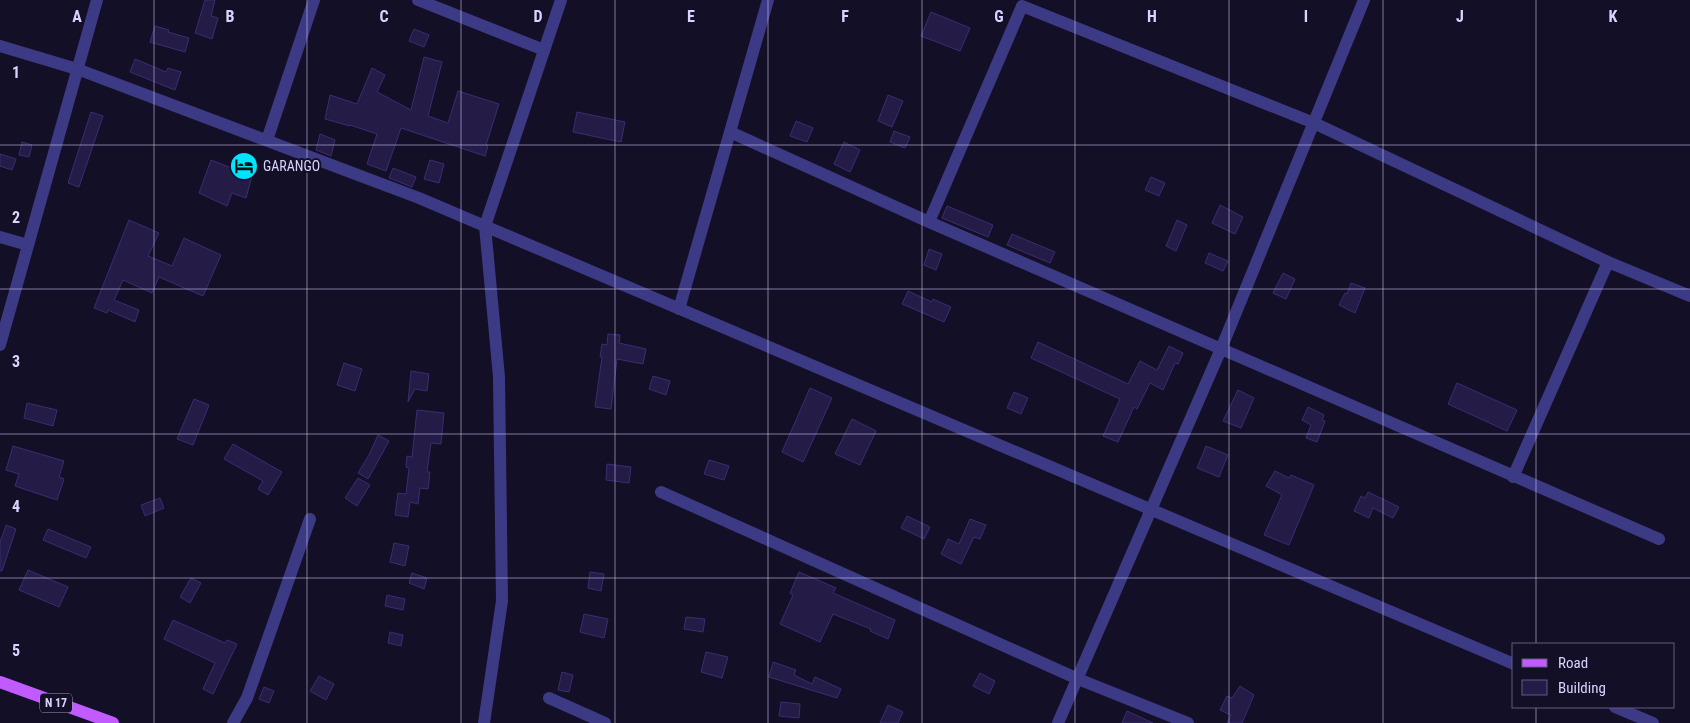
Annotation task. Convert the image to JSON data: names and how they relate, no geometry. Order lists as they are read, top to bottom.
{
  "streets": {
    "main road": ["N 17"]
  },
  "places": {
    "hotel": ["GARANGO"]
  },
  "legend": ["Road", "Building"],
  "grid": {
    "columns": [
      "A",
      "B",
      "C",
      "D",
      "E",
      "F",
      "G",
      "H",
      "I",
      "J",
      "K"
    ],
    "rows": [
      "1",
      "2",
      "3",
      "4",
      "5"
    ]
  }
}
